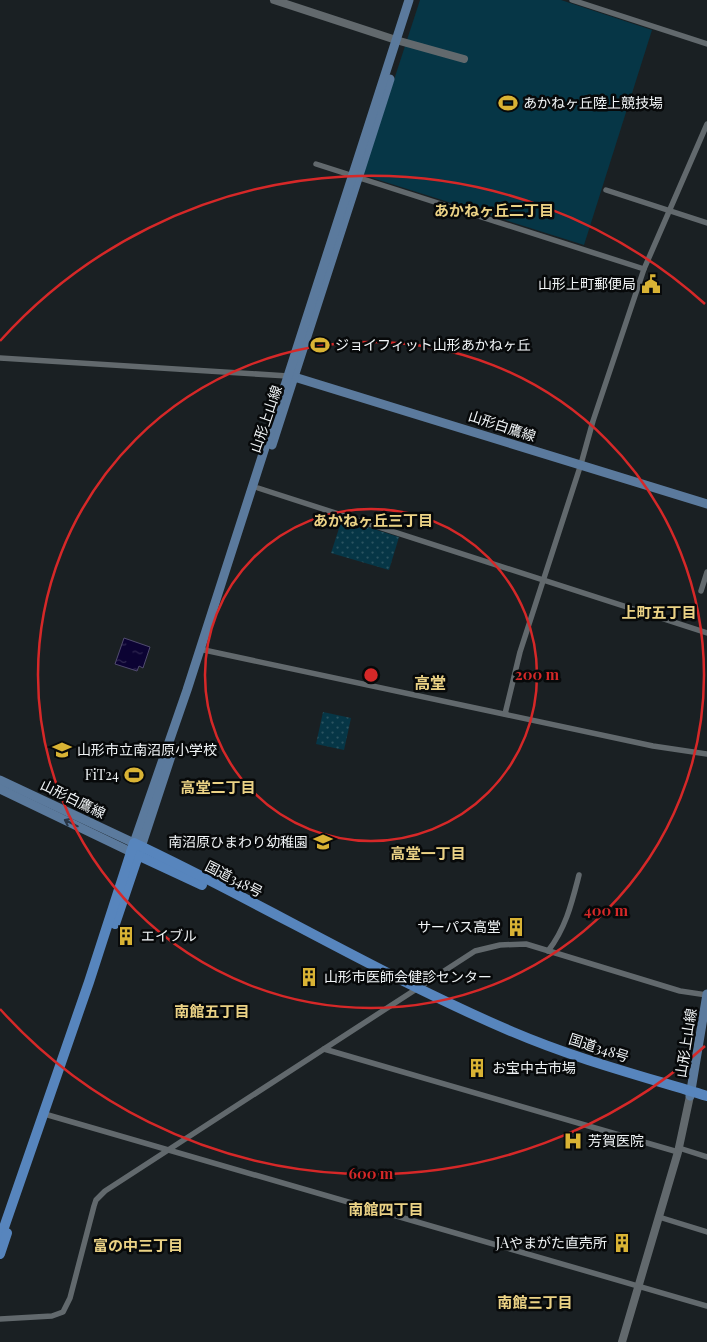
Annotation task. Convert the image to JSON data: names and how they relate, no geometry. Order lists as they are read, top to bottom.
{
  "streets": {
    "highway": ["国道348号"],
    "main road": ["山形上山線", "山形白鷹線"]
  },
  "crossings": [
    ["山形上山線", "山形白鷹線"],
    ["山形上山線", "国道348号"],
    ["山形白鷹線", "国道348号"]
  ],
  "districts": [
    "あかねヶ丘二丁目",
    "あかねヶ丘三丁目",
    "上町五丁目",
    "高堂",
    "高堂二丁目",
    "高堂一丁目",
    "南館五丁目",
    "南館四丁目",
    "富の中三丁目",
    "南館三丁目"
  ],
  "places": {
    "sports": ["あかねヶ丘陸上競技場", "ジョイフィット山形あかねヶ丘", "FiT24"],
    "public building": ["山形上町郵便局"],
    "school or university": ["山形市立南沼原小学校", "南沼原ひまわり幼稚園"],
    "building": [
      "サーパス高堂",
      "エイブル",
      "山形市医師会健診センター",
      "お宝中古市場",
      "JAやまがた直売所"
    ],
    "hospital": ["芳賀医院"]
  },
  "rings": ["200 m", "400 m", "600 m"]
}
